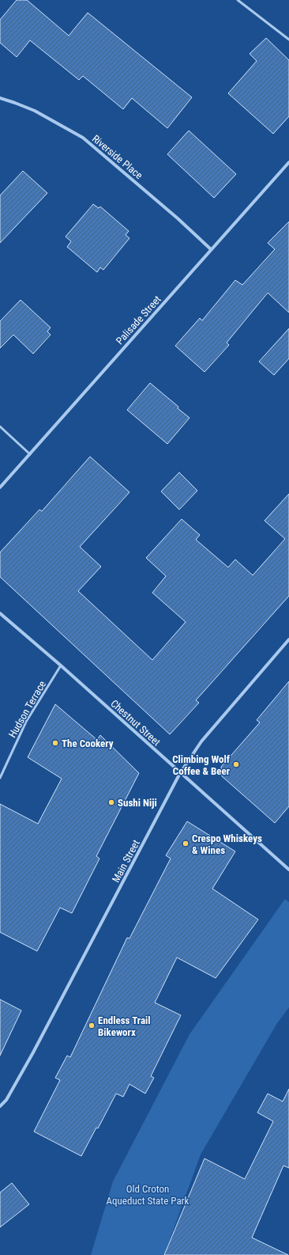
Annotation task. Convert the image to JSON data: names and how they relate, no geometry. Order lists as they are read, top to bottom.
{
  "streets": {
    "street": [
      "Riverside Place",
      "Palisade Street",
      "Chestnut Street",
      "Main Street"
    ],
    "lane": ["Hudson Terrace"]
  },
  "crossings": [
    ["Riverside Place", "Palisade Street"],
    ["Hudson Terrace", "Chestnut Street"],
    ["Chestnut Street", "Main Street"]
  ],
  "parks": ["Old Croton Aqueduct State Park"],
  "places": [
    "The Cookery",
    "Climbing Wolf Coffee & Beer",
    "Sushi Niji",
    "Crespo Whiskeys & Wines",
    "Endless Trail Bikeworx"
  ]
}
